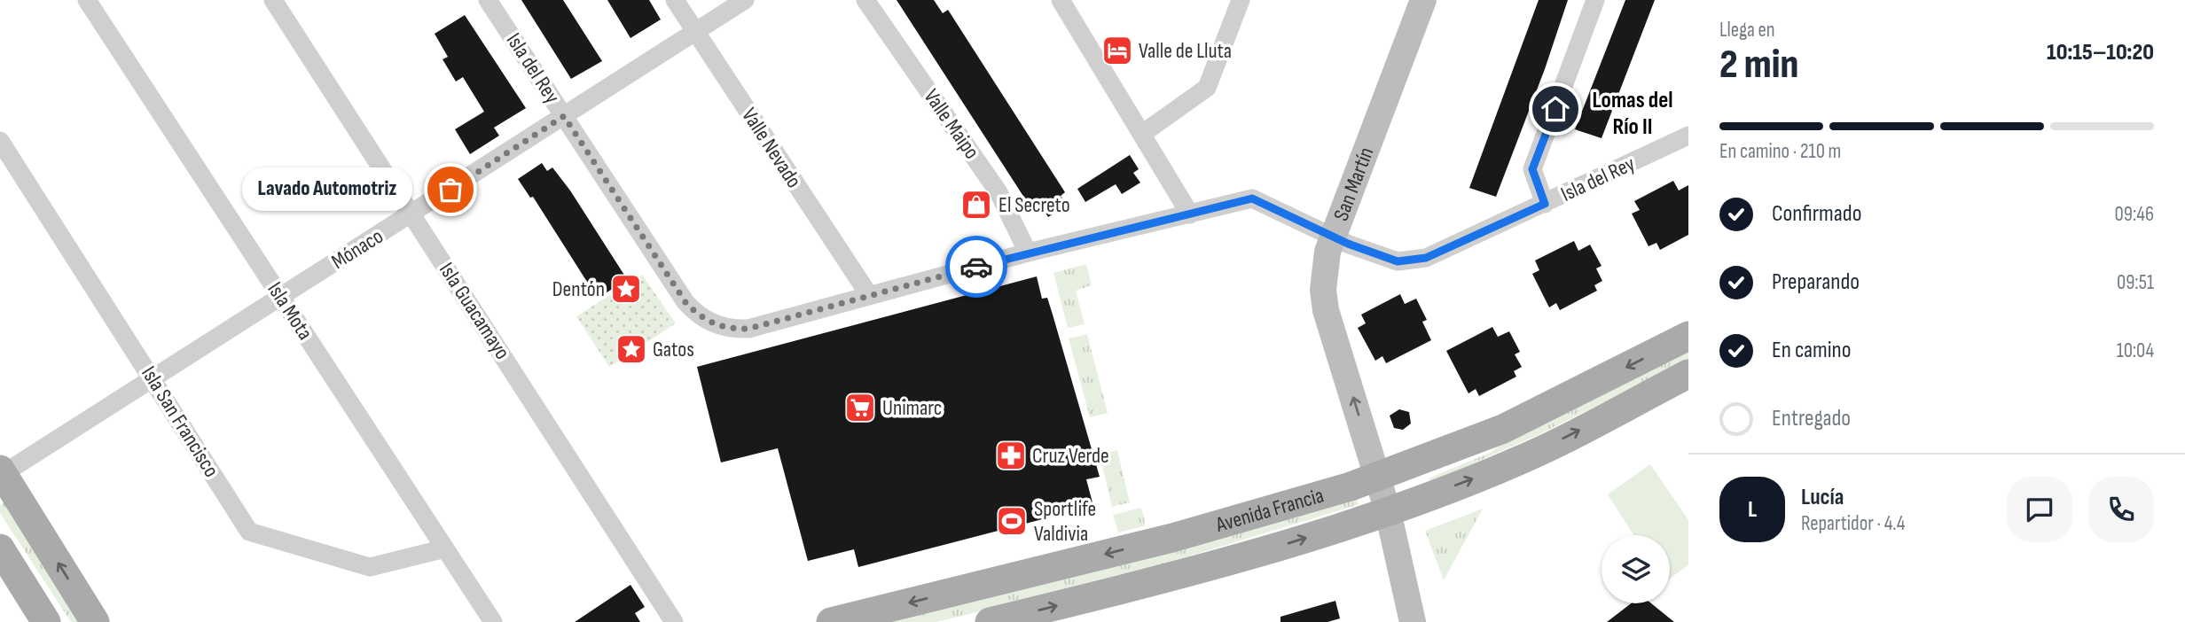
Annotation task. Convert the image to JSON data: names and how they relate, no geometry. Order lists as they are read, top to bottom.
{
  "streets": {
    "main road": ["Avenida Francia"],
    "street": [
      "Isla del Rey",
      "Valle Maipo",
      "Valle Nevado",
      "San Martín",
      "Mónaco",
      "Isla Mota",
      "Isla Guacamayo",
      "Isla San Francisco"
    ]
  },
  "crossings": [
    ["Isla del Rey", "Valle Maipo"],
    ["Isla del Rey", "Valle Nevado"],
    ["Isla del Rey", "San Martín"],
    ["Isla del Rey", "Mónaco"],
    ["Valle Nevado", "Mónaco"],
    ["San Martín", "Avenida Francia"],
    ["Mónaco", "Isla Mota"],
    ["Mónaco", "Isla Guacamayo"],
    ["Mónaco", "Isla San Francisco"],
    ["Isla Mota", "Isla San Francisco"]
  ],
  "one_way": ["San Martín"],
  "districts": ["Lomas del Río II"],
  "places": {
    "hotel": ["Valle de Lluta"],
    "other": ["Lavado Automotriz"],
    "shop": ["El Secreto"],
    "place": ["Dentón", "Gatos"],
    "supermarket": ["Unimarc"],
    "pharmacy": ["Cruz Verde"],
    "sports": ["Sportlife Valdivia"]
  },
  "page": {
    "heading": ["2 min", "Llega en", "10:15–10:20"],
    "panel": ["Lucía", "Repartidor · 4.4"],
    "bar": "En camino · 210 m",
    "bubble": "Lavado Automotriz",
    "list": [
      ["Confirmado", "09:46"],
      ["Preparando", "09:51"],
      ["En camino", "10:04"],
      "Entregado"
    ],
    "round": "L"
  }
}
